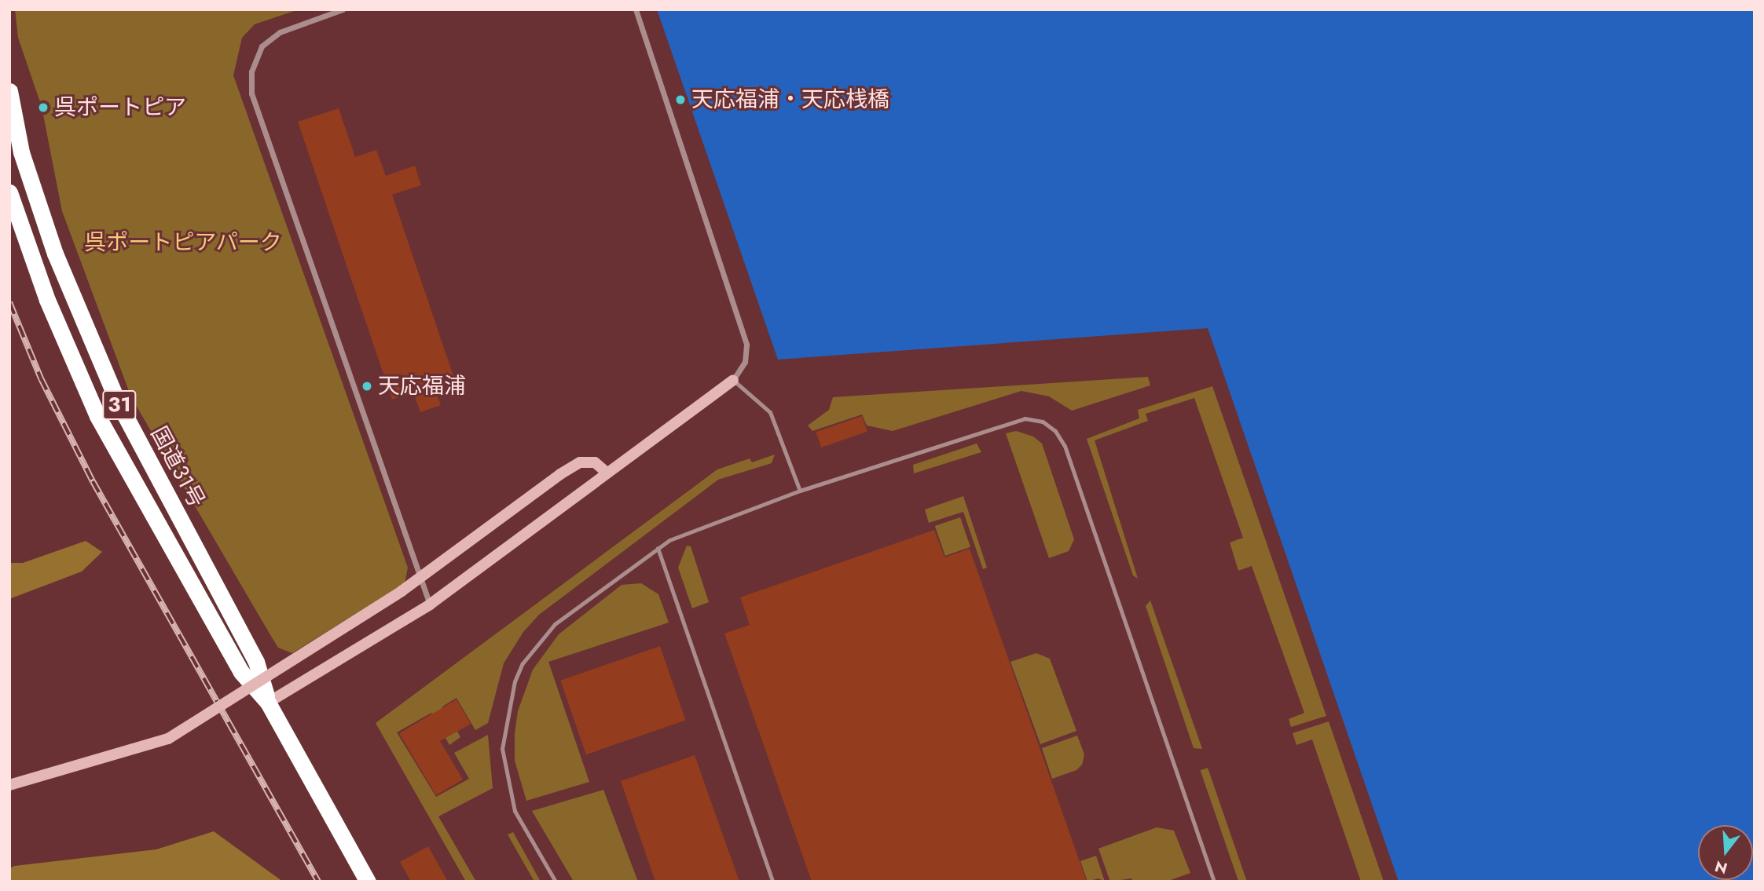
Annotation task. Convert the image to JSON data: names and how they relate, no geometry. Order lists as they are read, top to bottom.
{
  "streets": {
    "highway": ["31", "国道31号"]
  },
  "parks": ["呉ポートピアパーク"],
  "places": ["天応福浦・天応桟橋", "呉ポートピア", "天応福浦"],
  "north": "bottom"
}
